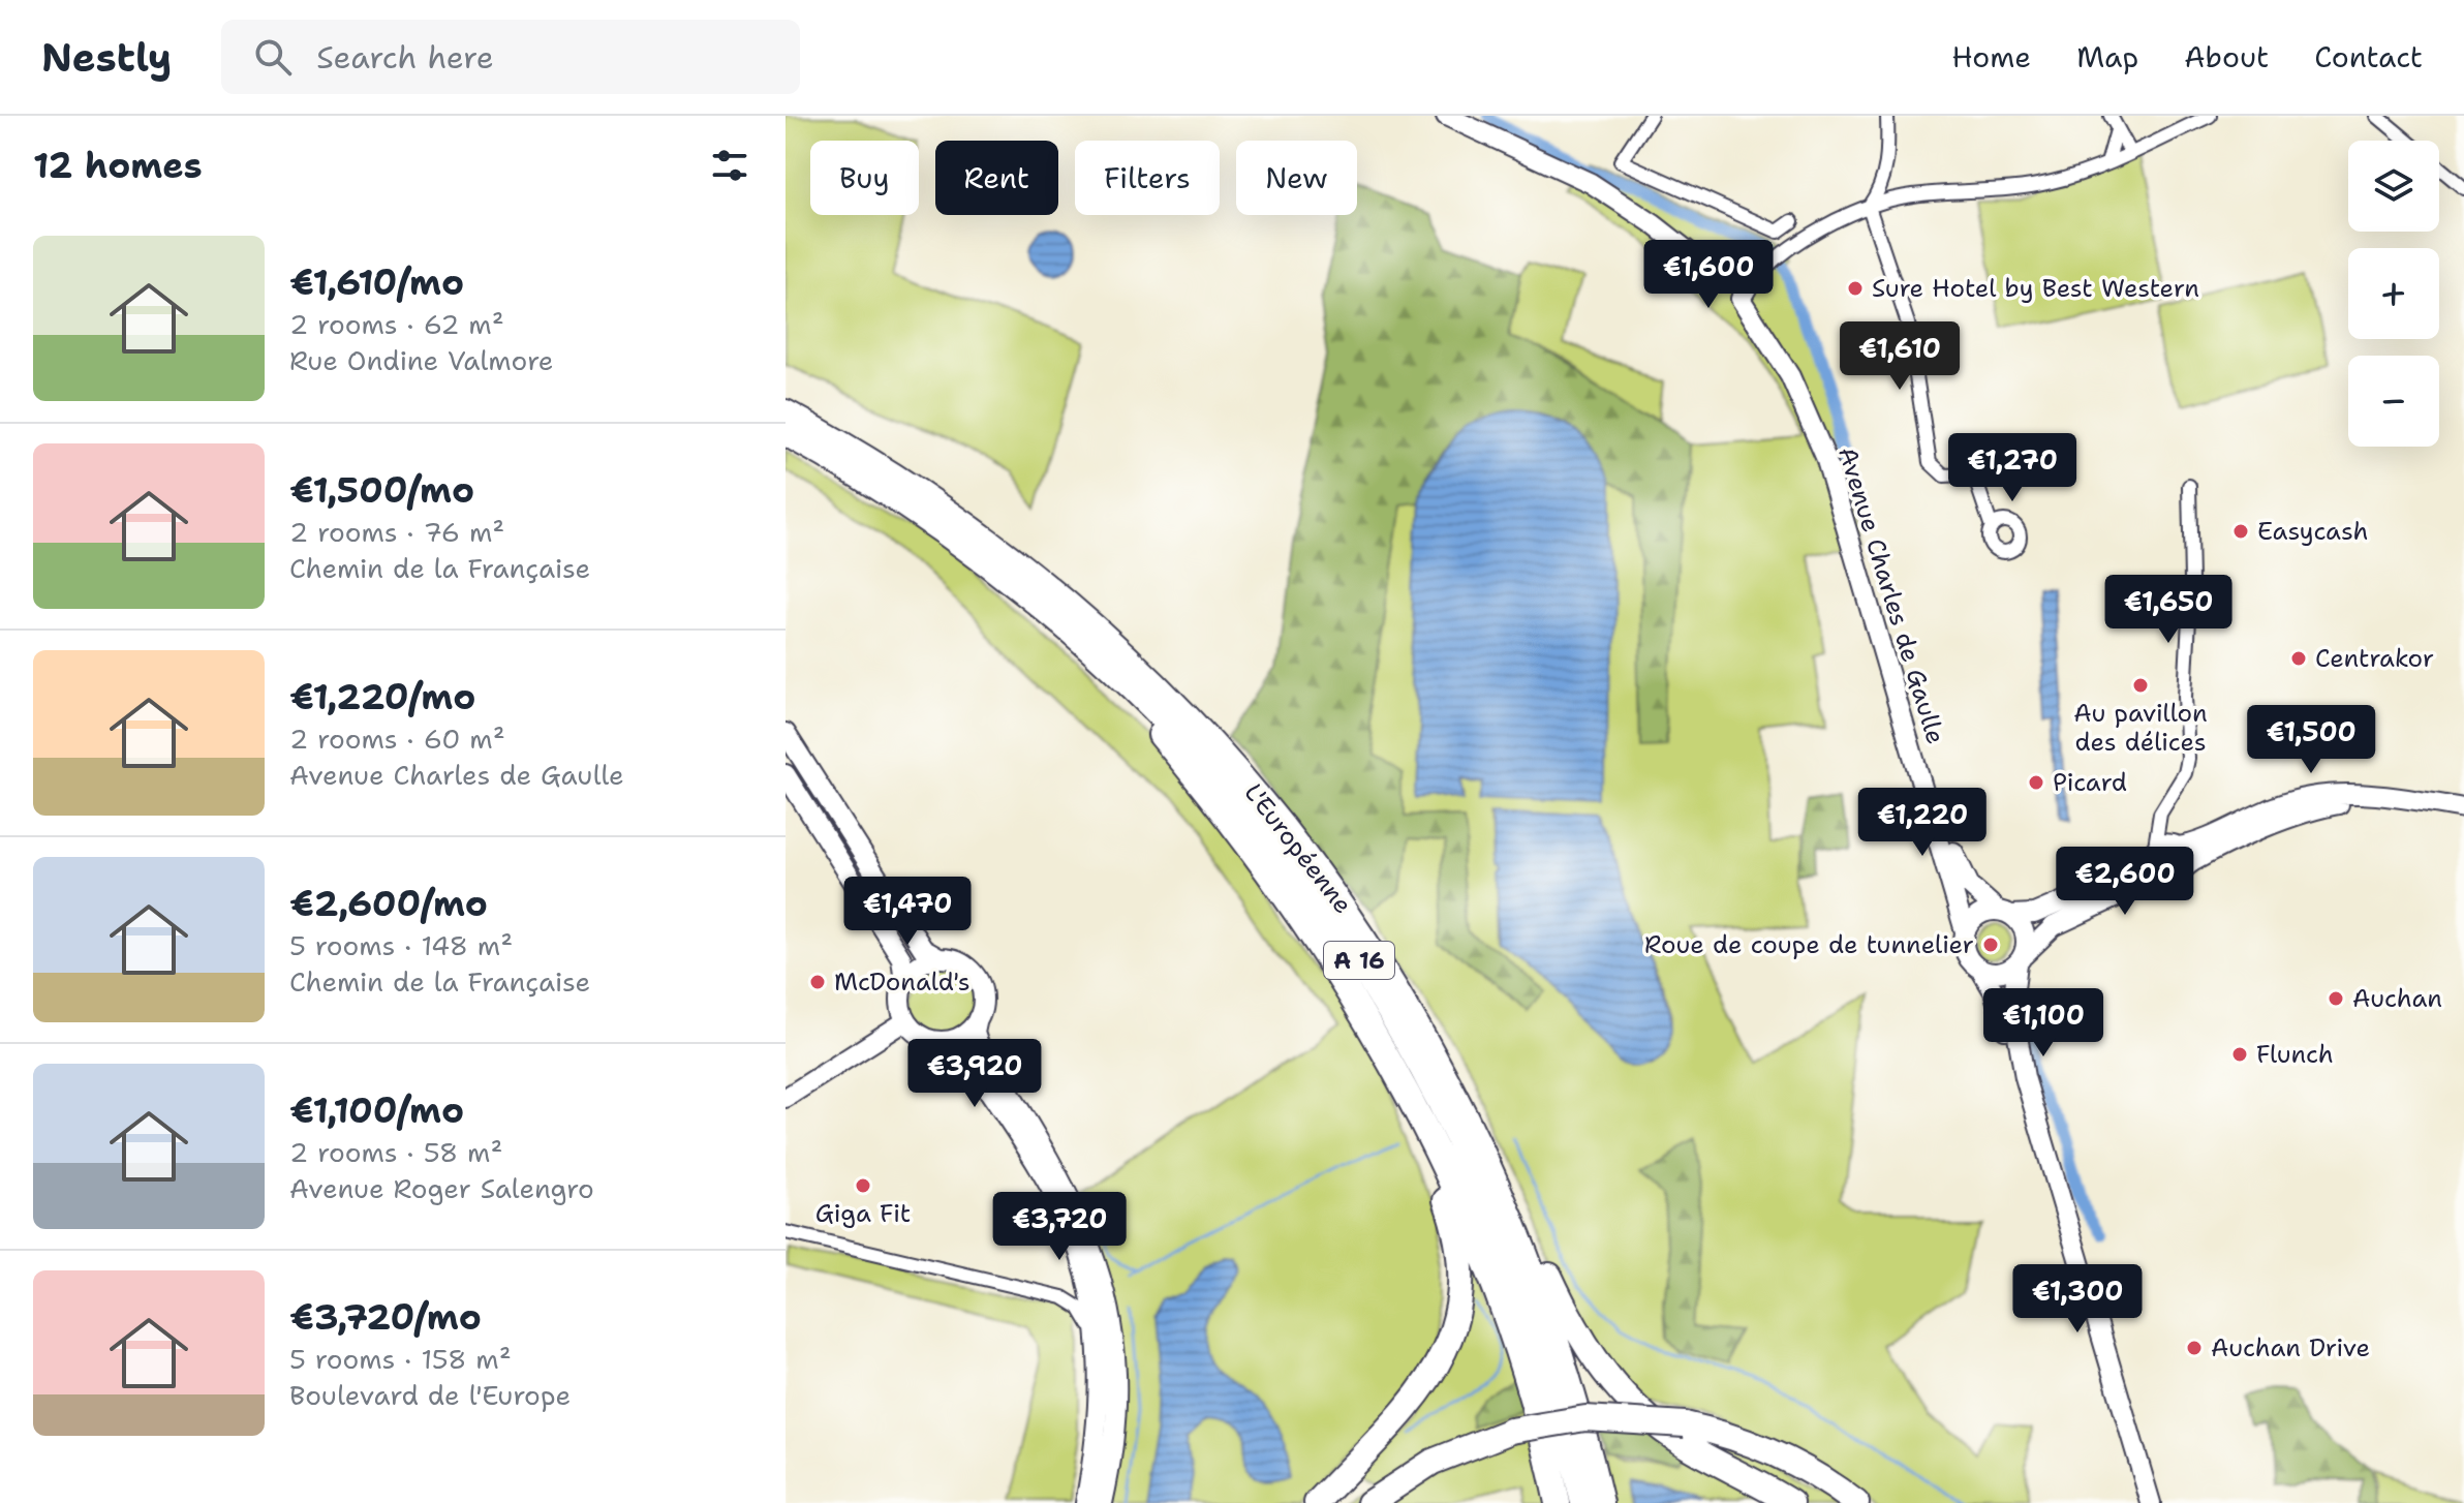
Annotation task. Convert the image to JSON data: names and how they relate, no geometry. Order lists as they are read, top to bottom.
{
  "streets": {
    "highway": ["L'Européenne", "A 16"],
    "main road": ["Avenue Charles de Gaulle"]
  },
  "places": [
    "Sure Hotel by Best Western",
    "Easycash",
    "Centrakor",
    "Au pavillon des délices",
    "Picard",
    "Roue de coupe de tunnelier",
    "McDonald's",
    "Auchan",
    "Flunch",
    "Giga Fit",
    "Auchan Drive"
  ],
  "page": {
    "header": "Nestly",
    "search": "Search here",
    "nav": [
      "Home",
      "Map",
      "About",
      "Contact"
    ],
    "heading": "12 homes",
    "map_buttons": ["+", "−"],
    "chip": [
      "Buy",
      "Rent",
      "Filters",
      "New"
    ],
    "list": [
      {
        "name": "€1,610/mo",
        "note": "2 rooms · 62 m² · Rue Ondine Valmore"
      },
      {
        "name": "€1,500/mo",
        "note": "2 rooms · 76 m² · Chemin de la Française"
      },
      {
        "name": "€1,220/mo",
        "note": "2 rooms · 60 m² · Avenue Charles de Gaulle"
      },
      {
        "name": "€2,600/mo",
        "note": "5 rooms · 148 m² · Chemin de la Française"
      },
      {
        "name": "€1,100/mo",
        "note": "2 rooms · 58 m² · Avenue Roger Salengro"
      },
      {
        "name": "€3,720/mo",
        "note": "5 rooms · 158 m² · Boulevard de l'Europe"
      }
    ],
    "price": [
      "€1,600",
      "€1,610",
      "€1,270",
      "€1,650",
      "€1,500",
      "€1,220",
      "€2,600",
      "€1,470",
      "€1,100",
      "€3,920",
      "€3,720",
      "€1,300"
    ]
  }
}
